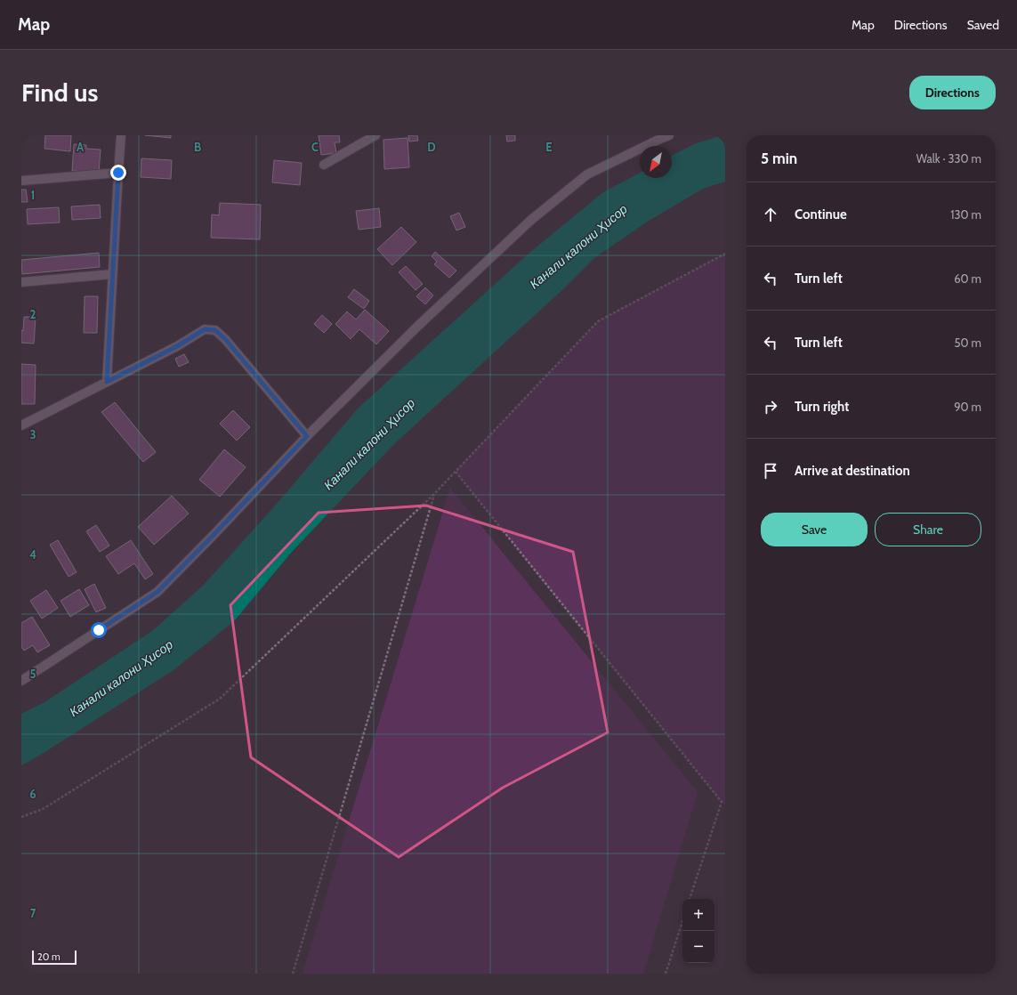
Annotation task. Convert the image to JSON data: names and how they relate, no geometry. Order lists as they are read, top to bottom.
{
  "water": ["Канали калони Ҳисор"],
  "scale_bar": "20 m",
  "north": "bottom left",
  "page": {
    "header": "Map",
    "nav": ["Map", "Directions", "Saved"],
    "buttons": [
      "Directions",
      ["Save", "Share"]
    ],
    "title": "Find us",
    "heading": ["5 min", "Walk · 330 m"],
    "list": [
      ["Continue", "130 m"],
      ["Turn left", "60 m"],
      ["Turn left", "50 m"],
      ["Turn right", "90 m"],
      "Arrive at destination"
    ],
    "map_buttons": ["+", "−"],
    "scale": "20 m"
  },
  "grid": {
    "columns": [
      "A",
      "B",
      "C",
      "D",
      "E"
    ],
    "rows": [
      "1",
      "2",
      "3",
      "4",
      "5",
      "6",
      "7"
    ]
  }
}
